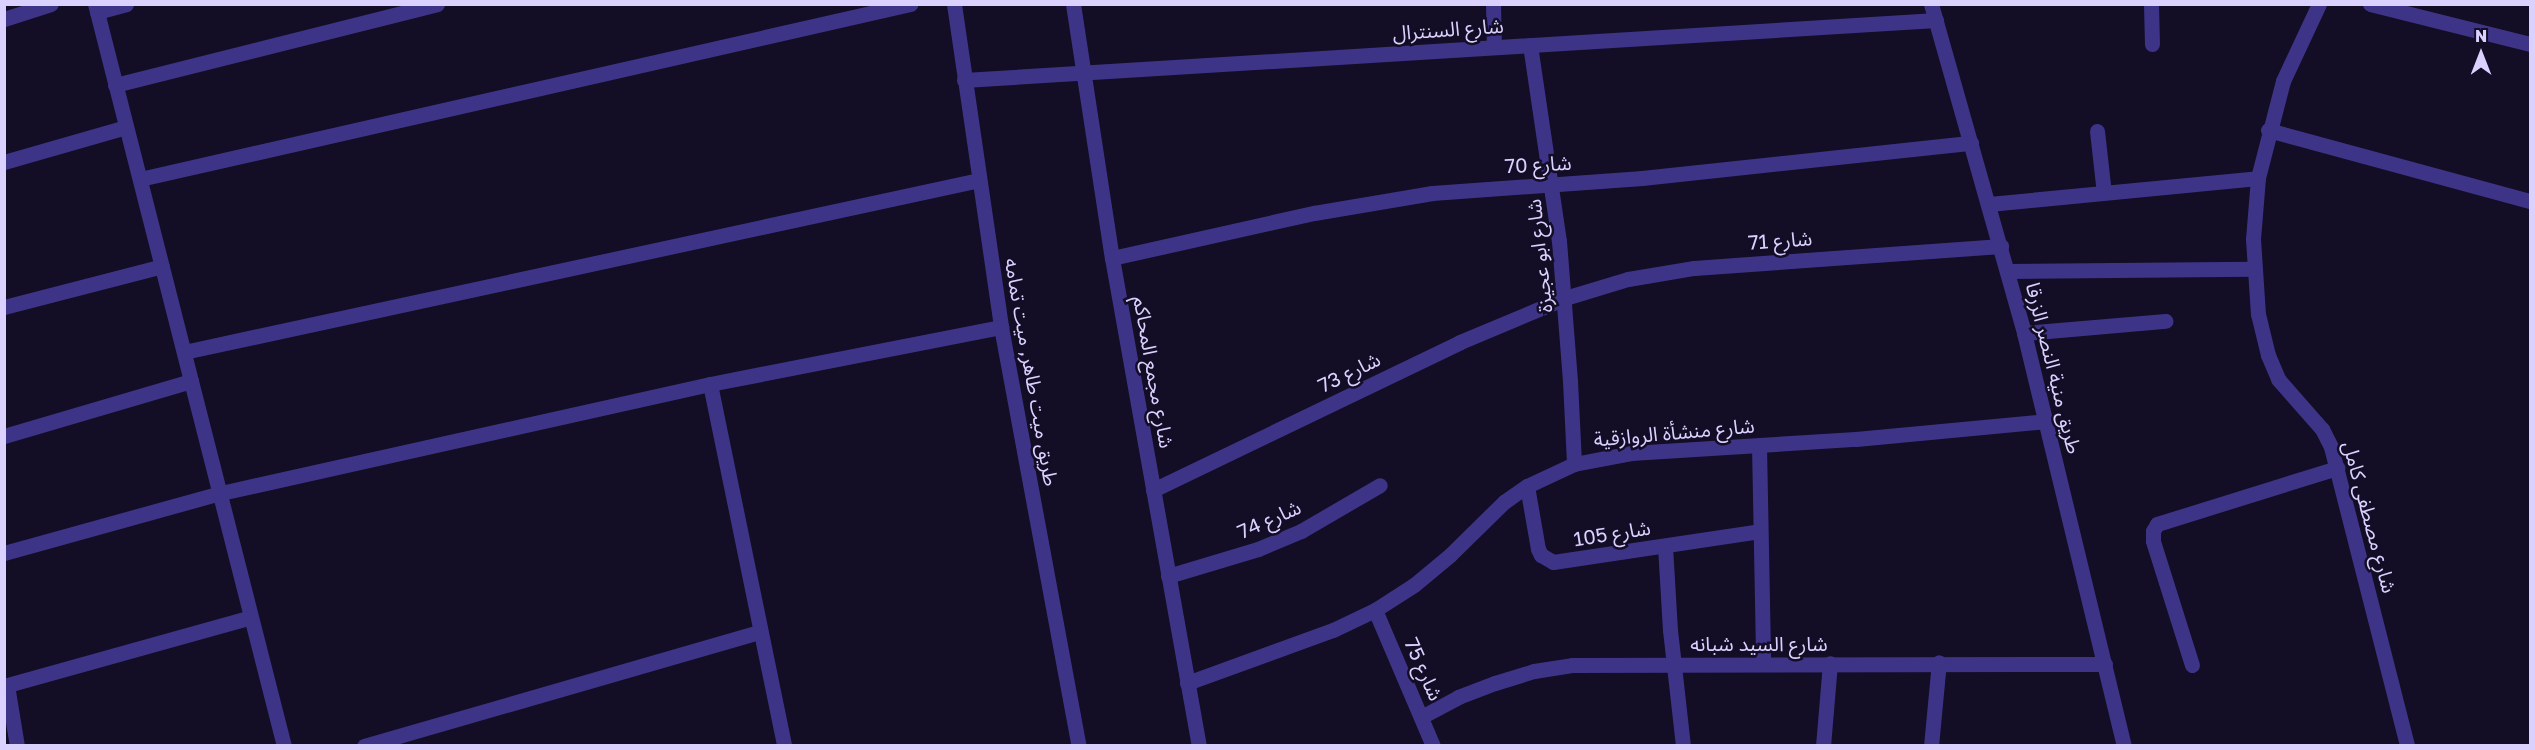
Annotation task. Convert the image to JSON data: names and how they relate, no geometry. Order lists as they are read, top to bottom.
{
  "streets": {
    "street": [
      "شارع السنترال",
      "شارع 70",
      "شارع 71",
      "شارع ابو عجيزة",
      "طريق منية النصر الزرقا",
      "طريق ميت طاهر, ميت تمامه",
      "شارع مجمع المحاكم",
      "شارع 73",
      "شارع منشأة الروازقية",
      "شارع مصطفى كامل",
      "شارع 74",
      "شارع 105",
      "شارع السيد شبانه",
      "شارع 75"
    ]
  },
  "crossings": [
    ["شارع السنترال", "شارع ابو عجيزة"],
    ["شارع السنترال", "طريق منية النصر الزرقا"],
    ["شارع السنترال", "طريق ميت طاهر, ميت تمامه"],
    ["شارع السنترال", "شارع مجمع المحاكم"],
    ["شارع 70", "شارع ابو عجيزة"],
    ["شارع 70", "طريق منية النصر الزرقا"],
    ["شارع 70", "شارع مجمع المحاكم"],
    ["شارع 71", "شارع ابو عجيزة"],
    ["شارع 71", "طريق منية النصر الزرقا"],
    ["شارع 71", "شارع 73"],
    ["شارع ابو عجيزة", "شارع 73"],
    ["شارع ابو عجيزة", "شارع منشأة الروازقية"],
    ["طريق منية النصر الزرقا", "شارع منشأة الروازقية"],
    ["طريق منية النصر الزرقا", "شارع السيد شبانه"],
    ["شارع مجمع المحاكم", "شارع 73"],
    ["شارع مجمع المحاكم", "شارع منشأة الروازقية"],
    ["شارع مجمع المحاكم", "شارع 74"],
    ["شارع منشأة الروازقية", "شارع 105"],
    ["شارع منشأة الروازقية", "شارع 75"],
    ["شارع السيد شبانه", "شارع 75"]
  ],
  "north": "top"
}
